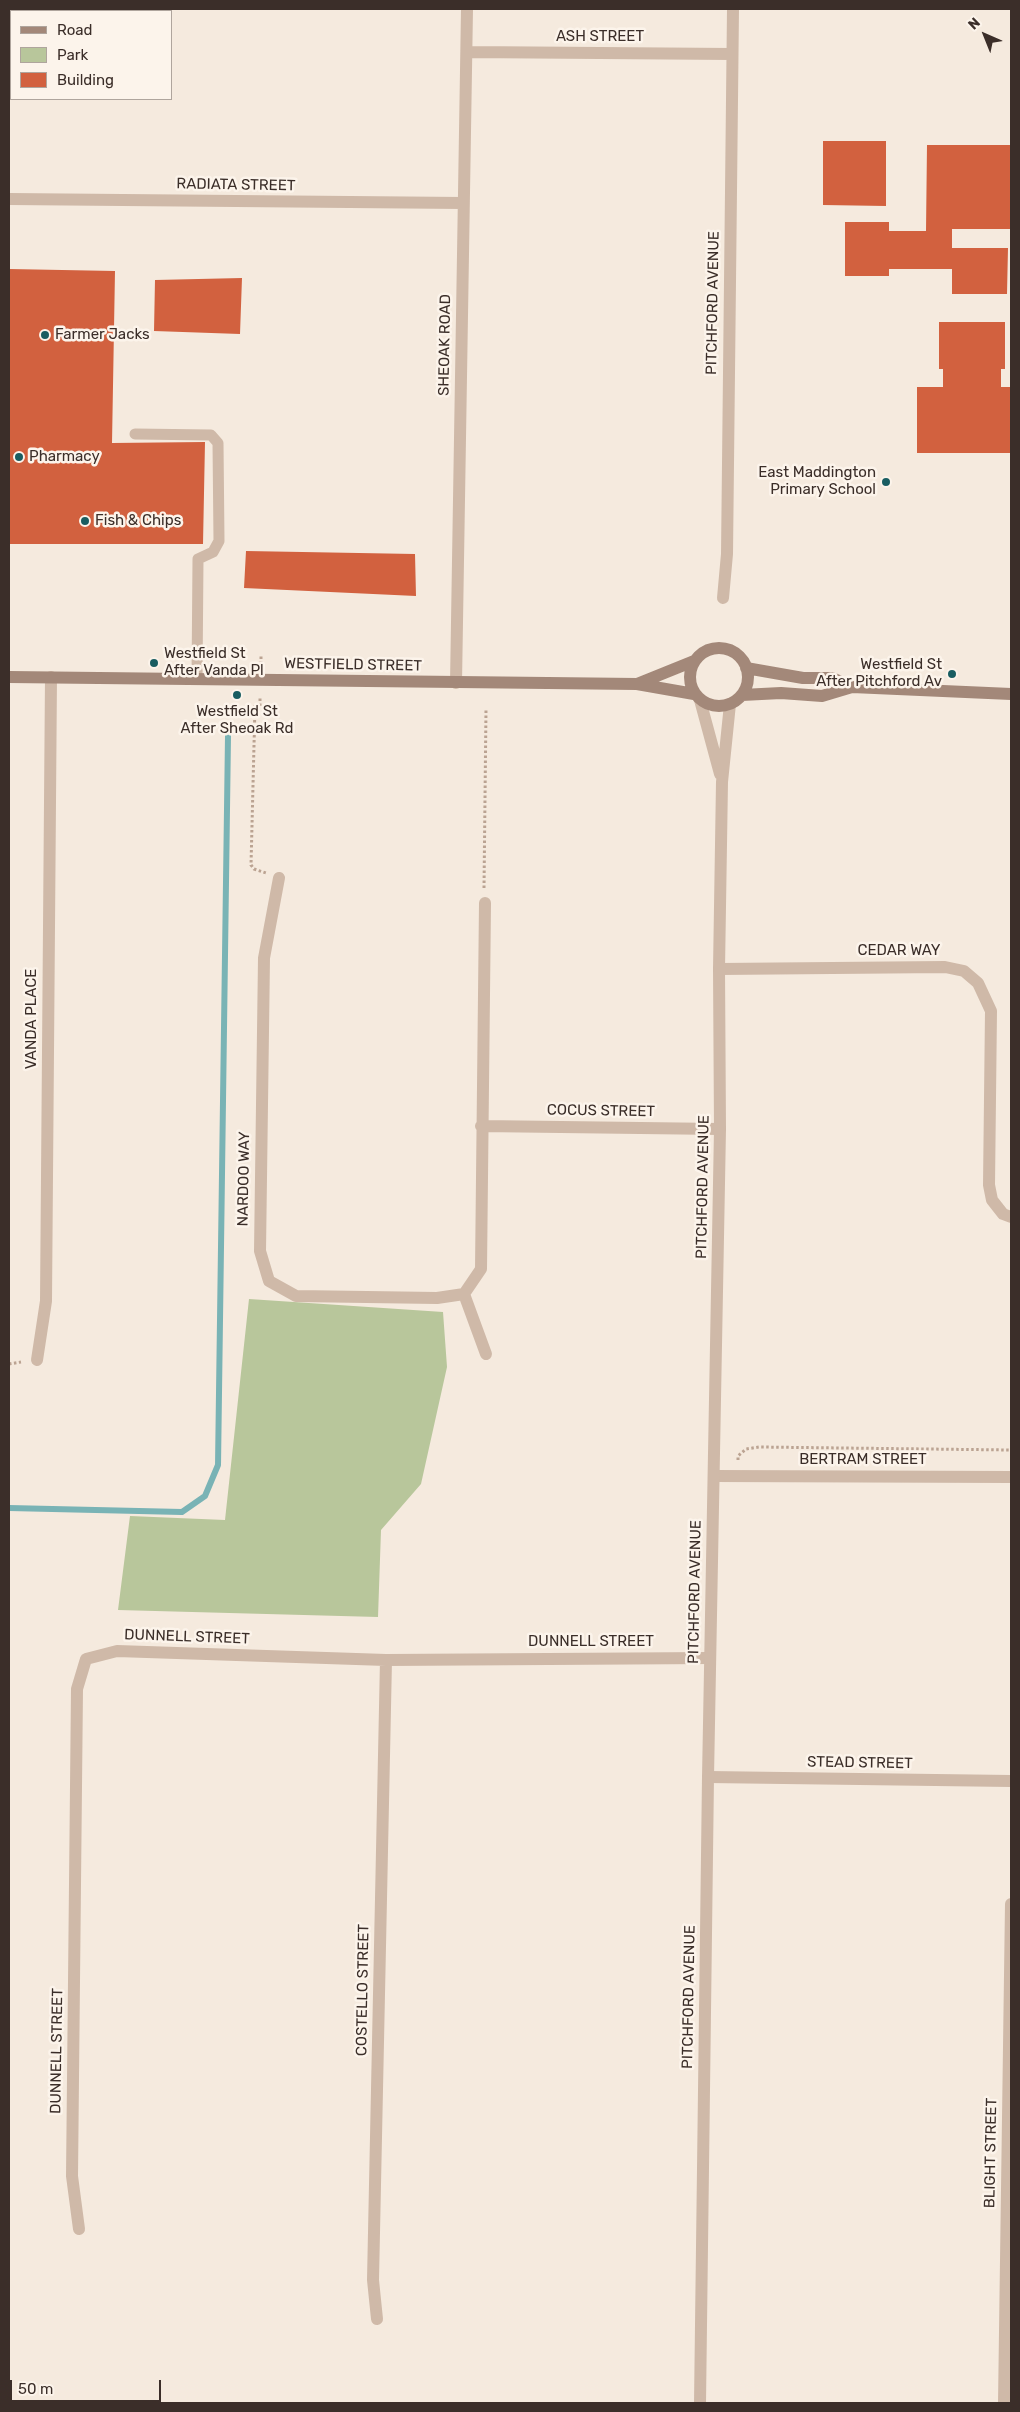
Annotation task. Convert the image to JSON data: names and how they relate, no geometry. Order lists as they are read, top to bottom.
{
  "streets": {
    "main road": ["WESTFIELD STREET"],
    "street": [
      "ASH STREET",
      "RADIATA STREET",
      "PITCHFORD AVENUE",
      "SHEOAK ROAD",
      "CEDAR WAY",
      "VANDA PLACE",
      "COCUS STREET",
      "NARDOO WAY",
      "BERTRAM STREET",
      "DUNNELL STREET",
      "STEAD STREET",
      "COSTELLO STREET",
      "BLIGHT STREET"
    ]
  },
  "crossings": [
    ["ASH STREET", "PITCHFORD AVENUE"],
    ["ASH STREET", "SHEOAK ROAD"],
    ["RADIATA STREET", "SHEOAK ROAD"],
    ["PITCHFORD AVENUE", "WESTFIELD STREET"],
    ["PITCHFORD AVENUE", "CEDAR WAY"],
    ["PITCHFORD AVENUE", "COCUS STREET"],
    ["PITCHFORD AVENUE", "BERTRAM STREET"],
    ["PITCHFORD AVENUE", "DUNNELL STREET"],
    ["PITCHFORD AVENUE", "STEAD STREET"],
    ["SHEOAK ROAD", "WESTFIELD STREET"],
    ["WESTFIELD STREET", "VANDA PLACE"],
    ["DUNNELL STREET", "COSTELLO STREET"]
  ],
  "places": [
    "Farmer Jacks",
    "Pharmacy",
    "East Maddington Primary School",
    "Fish & Chips",
    "Westfield St After Vanda Pl",
    "Westfield St After Pitchford Av",
    "Westfield St After Sheoak Rd"
  ],
  "legend": ["Road", "Park", "Building"],
  "scale_bar": "50 m",
  "north": "top left"
}
